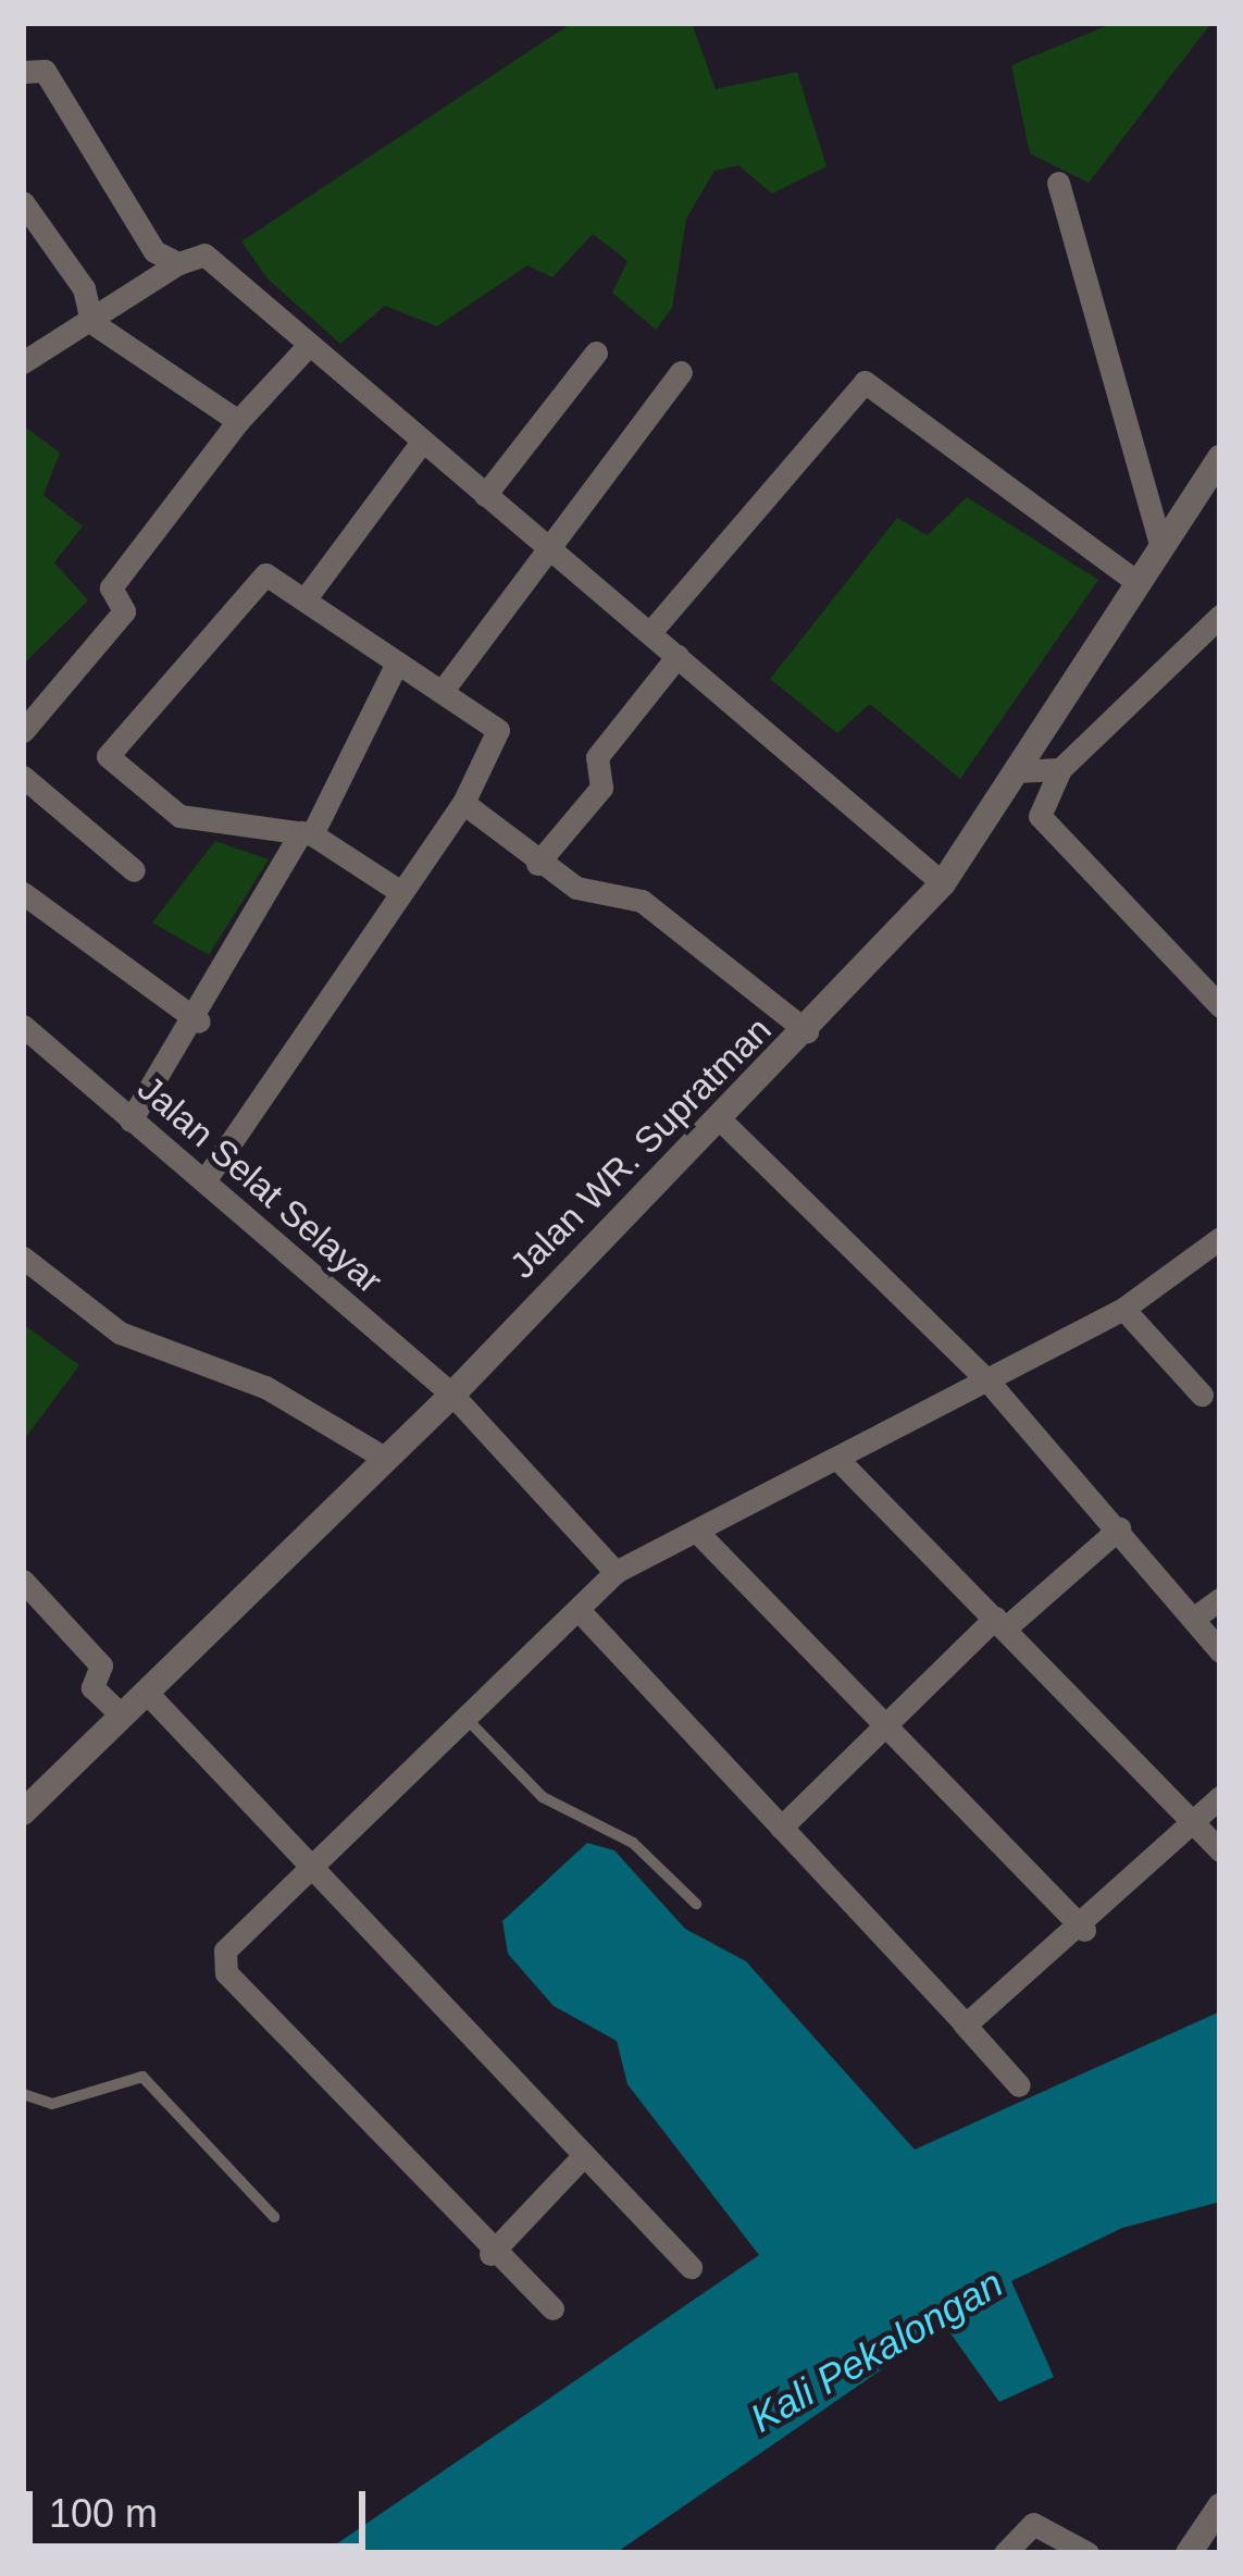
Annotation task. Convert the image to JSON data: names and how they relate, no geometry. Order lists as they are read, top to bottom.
{
  "streets": {
    "street": ["Jalan WR. Supratman", "Jalan Selat Selayar"]
  },
  "crossings": [
    ["Jalan WR. Supratman", "Jalan Selat Selayar"]
  ],
  "water": ["Kali Pekalongan"],
  "scale_bar": "100 m"
}
